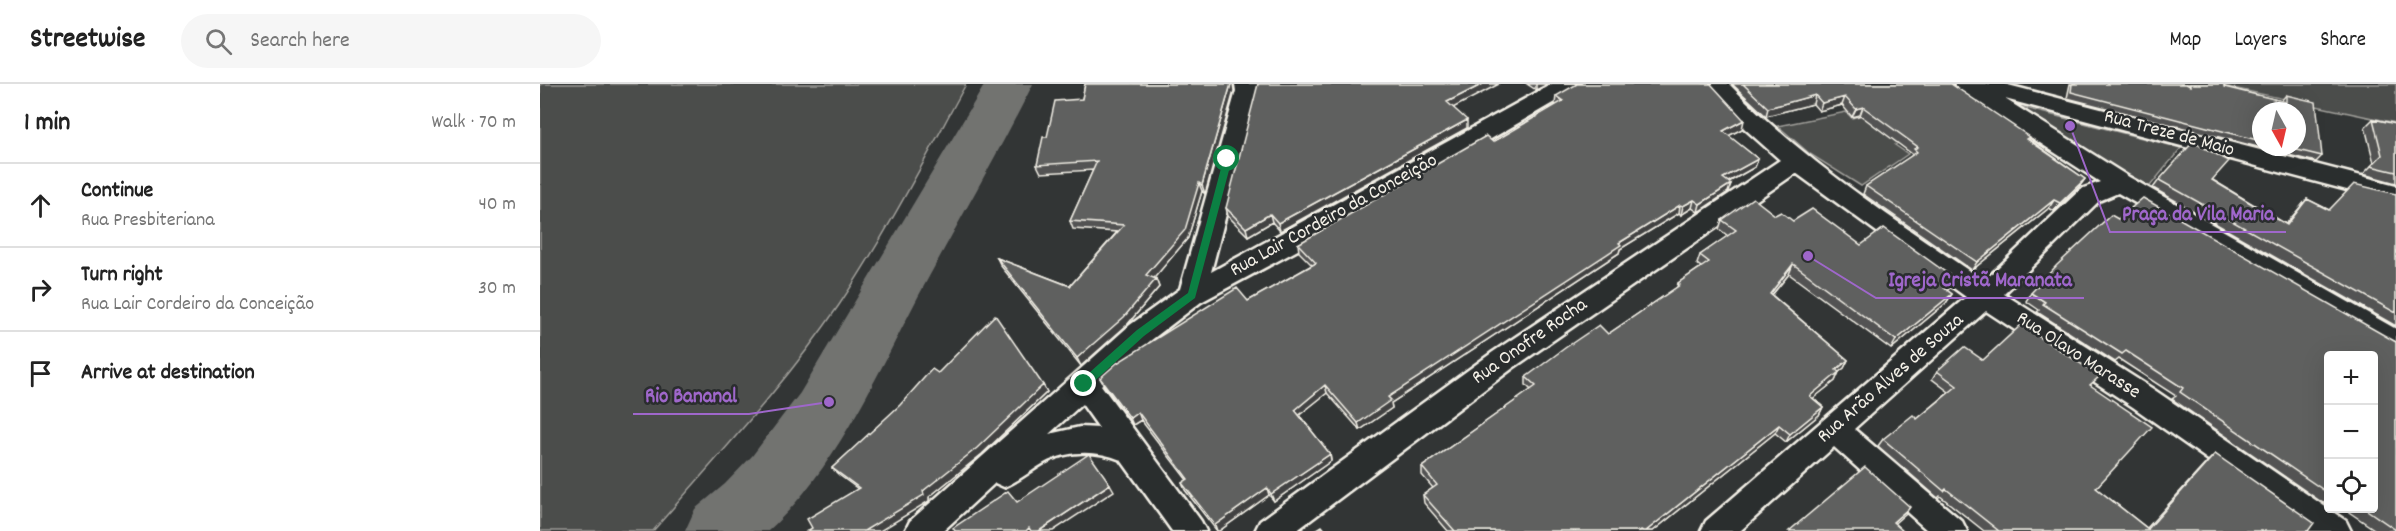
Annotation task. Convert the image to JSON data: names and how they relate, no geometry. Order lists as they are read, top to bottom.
{
  "streets": {
    "street": [
      "Rua Treze de Maio",
      "Rua Lair Cordeiro da Conceição",
      "Rua Onofre Rocha",
      "Rua Olavo Marasse",
      "Rua Arão Alves de Souza"
    ]
  },
  "crossings": [
    ["Rua Onofre Rocha", "Rua Olavo Marasse"],
    ["Rua Olavo Marasse", "Rua Arão Alves de Souza"]
  ],
  "places": ["Praça da Vila Maria", "Igreja Cristã Maranata", "Rio Bananal"],
  "north": "bottom",
  "page": {
    "header": "Streetwise",
    "search": "Search here",
    "nav": ["Map", "Layers", "Share"],
    "heading": ["1 min", "Walk · 70 m"],
    "list": [
      ["Continue", "Rua Presbiteriana", "40 m"],
      ["Turn right", "Rua Lair Cordeiro da Conceição", "30 m"],
      "Arrive at destination"
    ],
    "map_buttons": ["+", "−"]
  }
}
